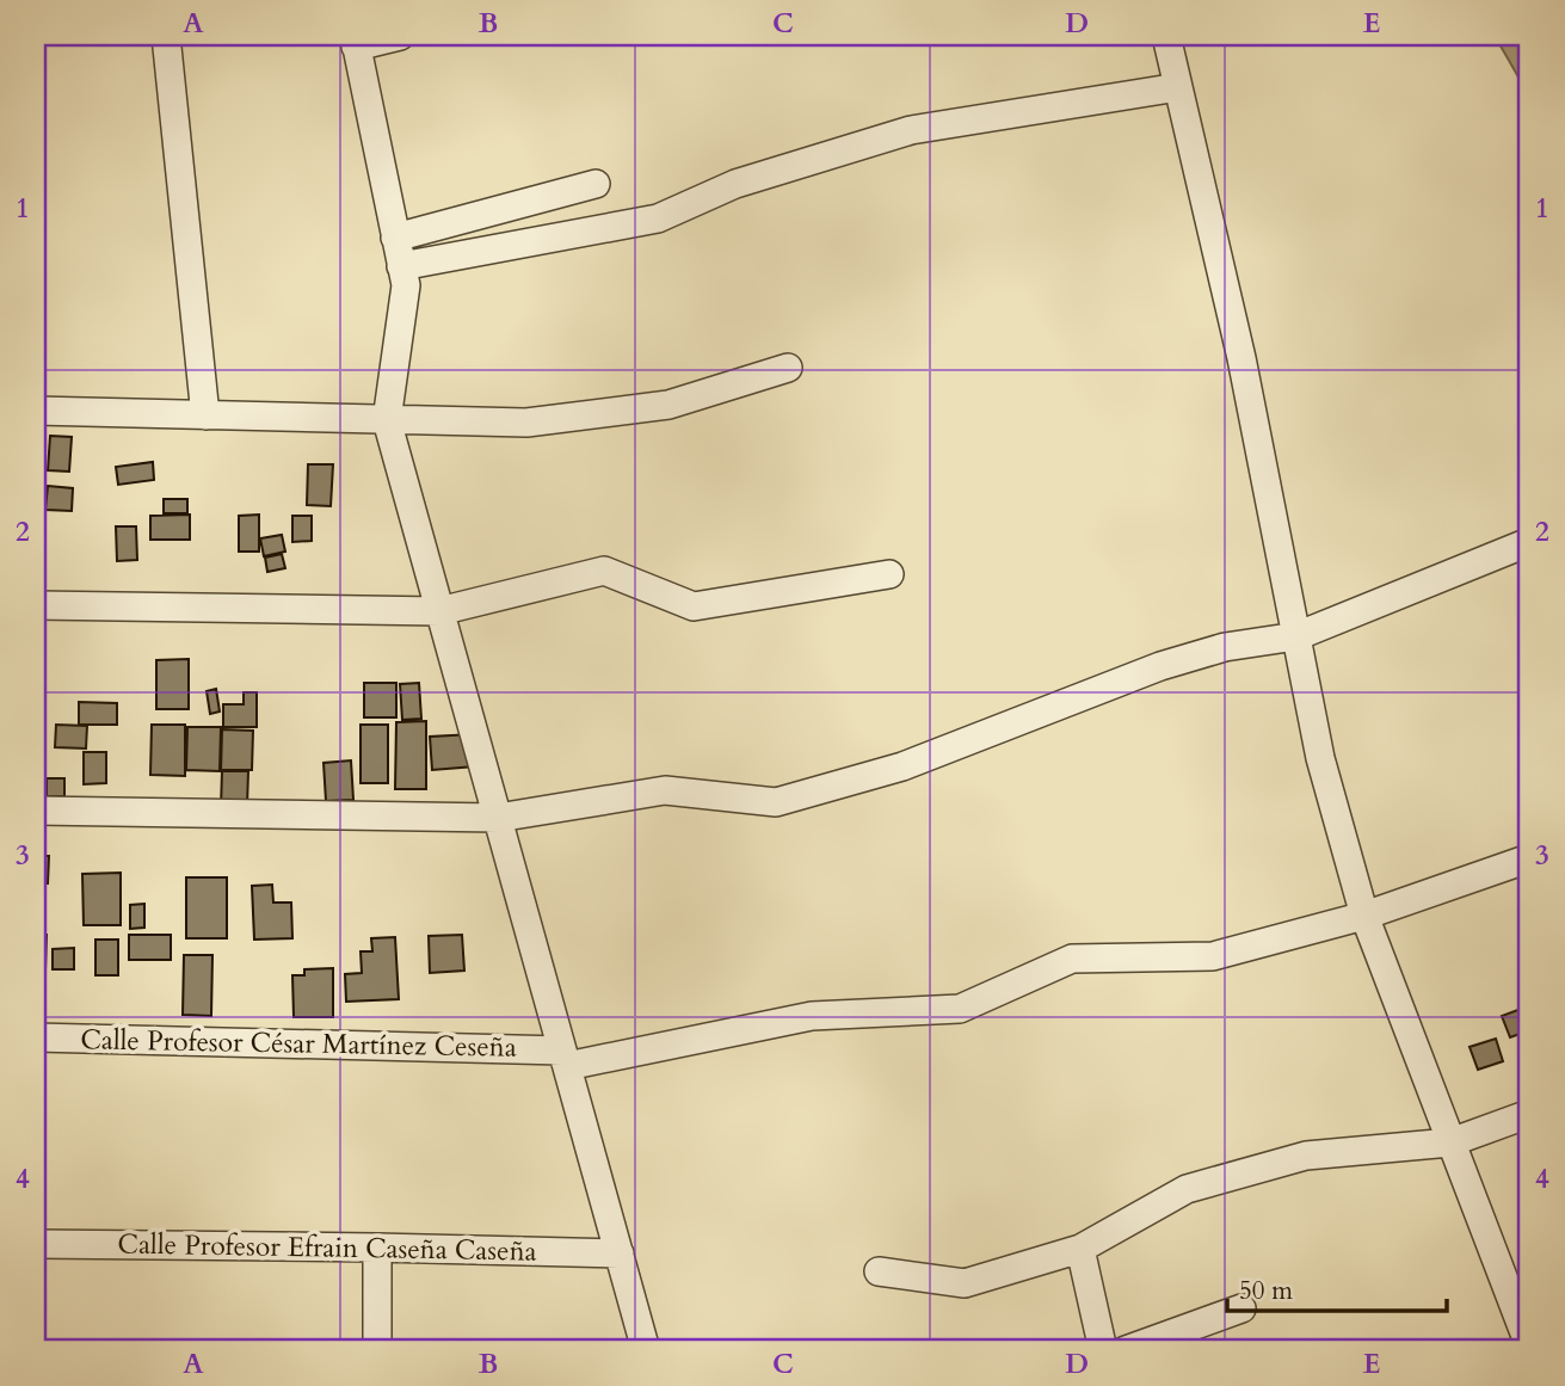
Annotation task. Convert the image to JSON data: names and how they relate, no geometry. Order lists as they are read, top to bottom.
{
  "streets": {
    "street": ["Calle Profesor César Martínez Ceseña", "Calle Profesor Efrain Caseña Caseña"]
  },
  "scale_bar": "50 m",
  "grid": {
    "columns": [
      "A",
      "B",
      "C",
      "D",
      "E"
    ],
    "rows": [
      "1",
      "2",
      "3",
      "4"
    ]
  }
}
